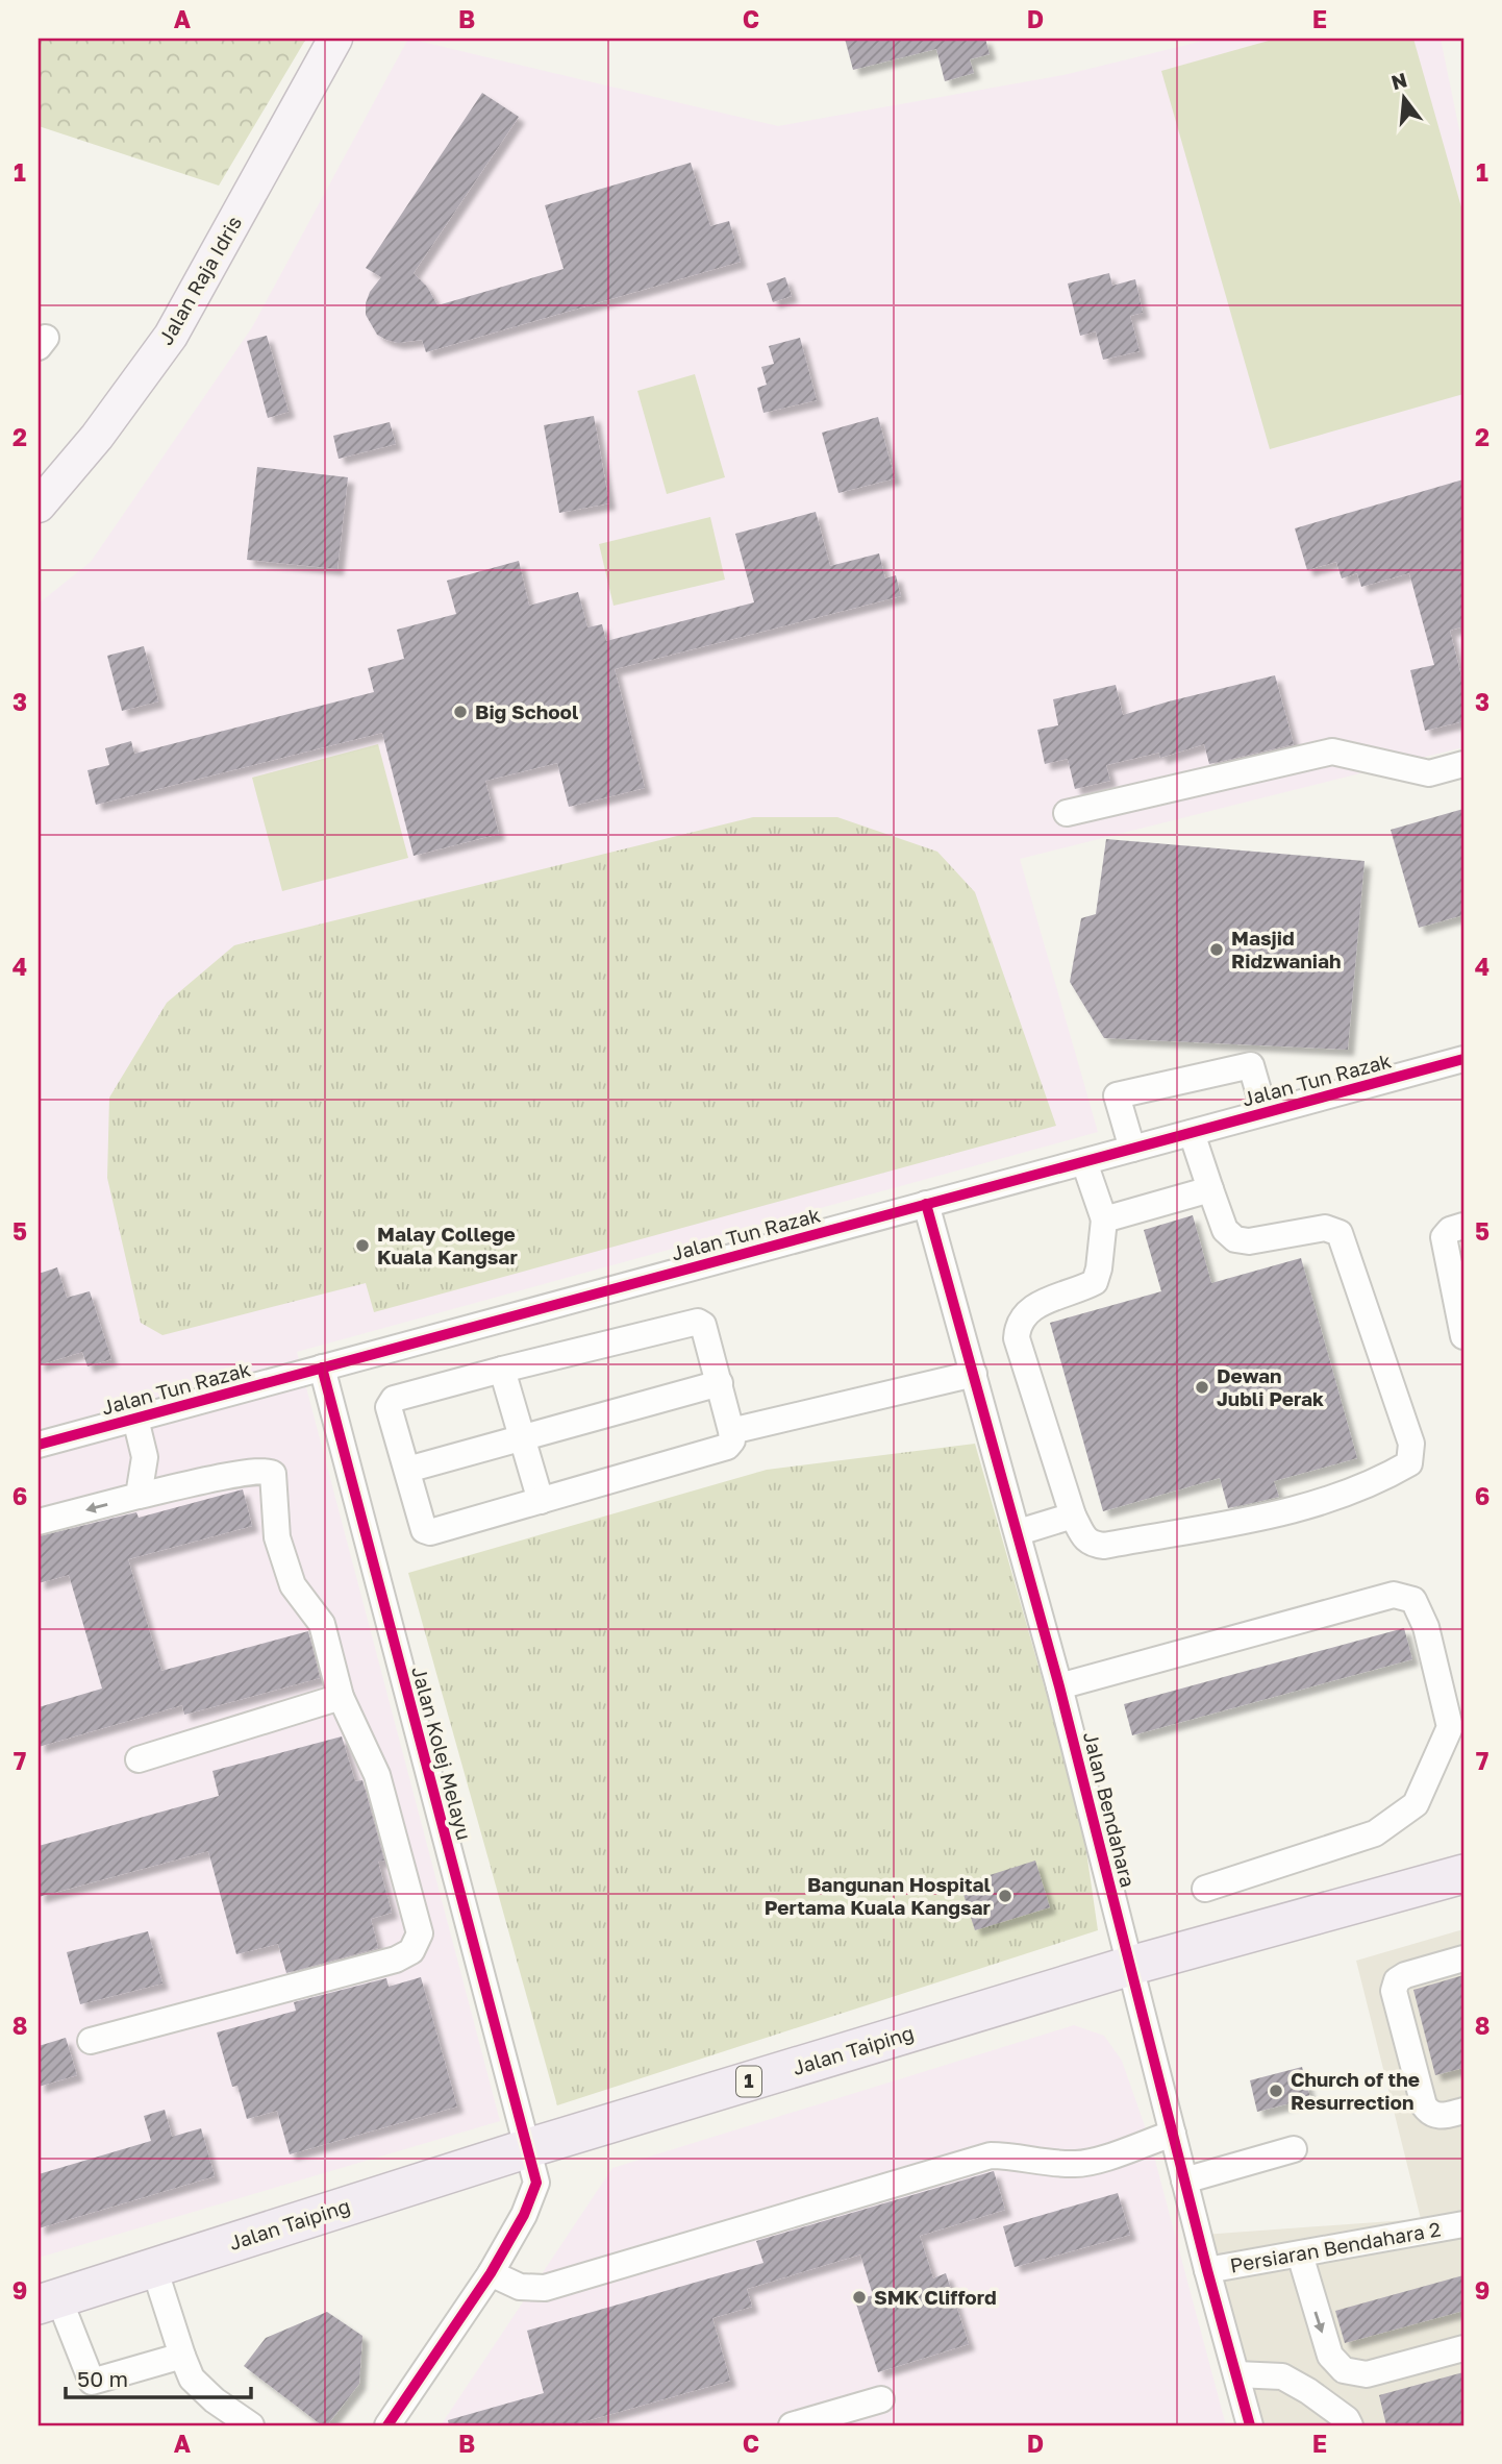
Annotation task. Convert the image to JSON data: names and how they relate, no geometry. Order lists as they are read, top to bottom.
{
  "streets": {
    "highway": ["Jalan Taiping", "1"],
    "main road": ["Jalan Raja Idris"],
    "street": [
      "Jalan Tun Razak",
      "Jalan Kolej Melayu",
      "Jalan Bendahara",
      "Persiaran Bendahara 2"
    ]
  },
  "crossings": [
    ["Jalan Tun Razak", "Jalan Kolej Melayu"],
    ["Jalan Tun Razak", "Jalan Bendahara"],
    ["Jalan Kolej Melayu", "Jalan Taiping"],
    ["Jalan Bendahara", "Jalan Taiping"],
    ["Jalan Bendahara", "Persiaran Bendahara 2"]
  ],
  "places": [
    "Big School",
    "Masjid Ridzwaniah",
    "Malay College Kuala Kangsar",
    "Dewan Jubli Perak",
    "Bangunan Hospital Pertama Kuala Kangsar",
    "Church of the Resurrection",
    "SMK Clifford"
  ],
  "scale_bar": "50 m",
  "north": "top",
  "grid": {
    "columns": [
      "A",
      "B",
      "C",
      "D",
      "E"
    ],
    "rows": [
      "1",
      "2",
      "3",
      "4",
      "5",
      "6",
      "7",
      "8",
      "9"
    ]
  }
}
